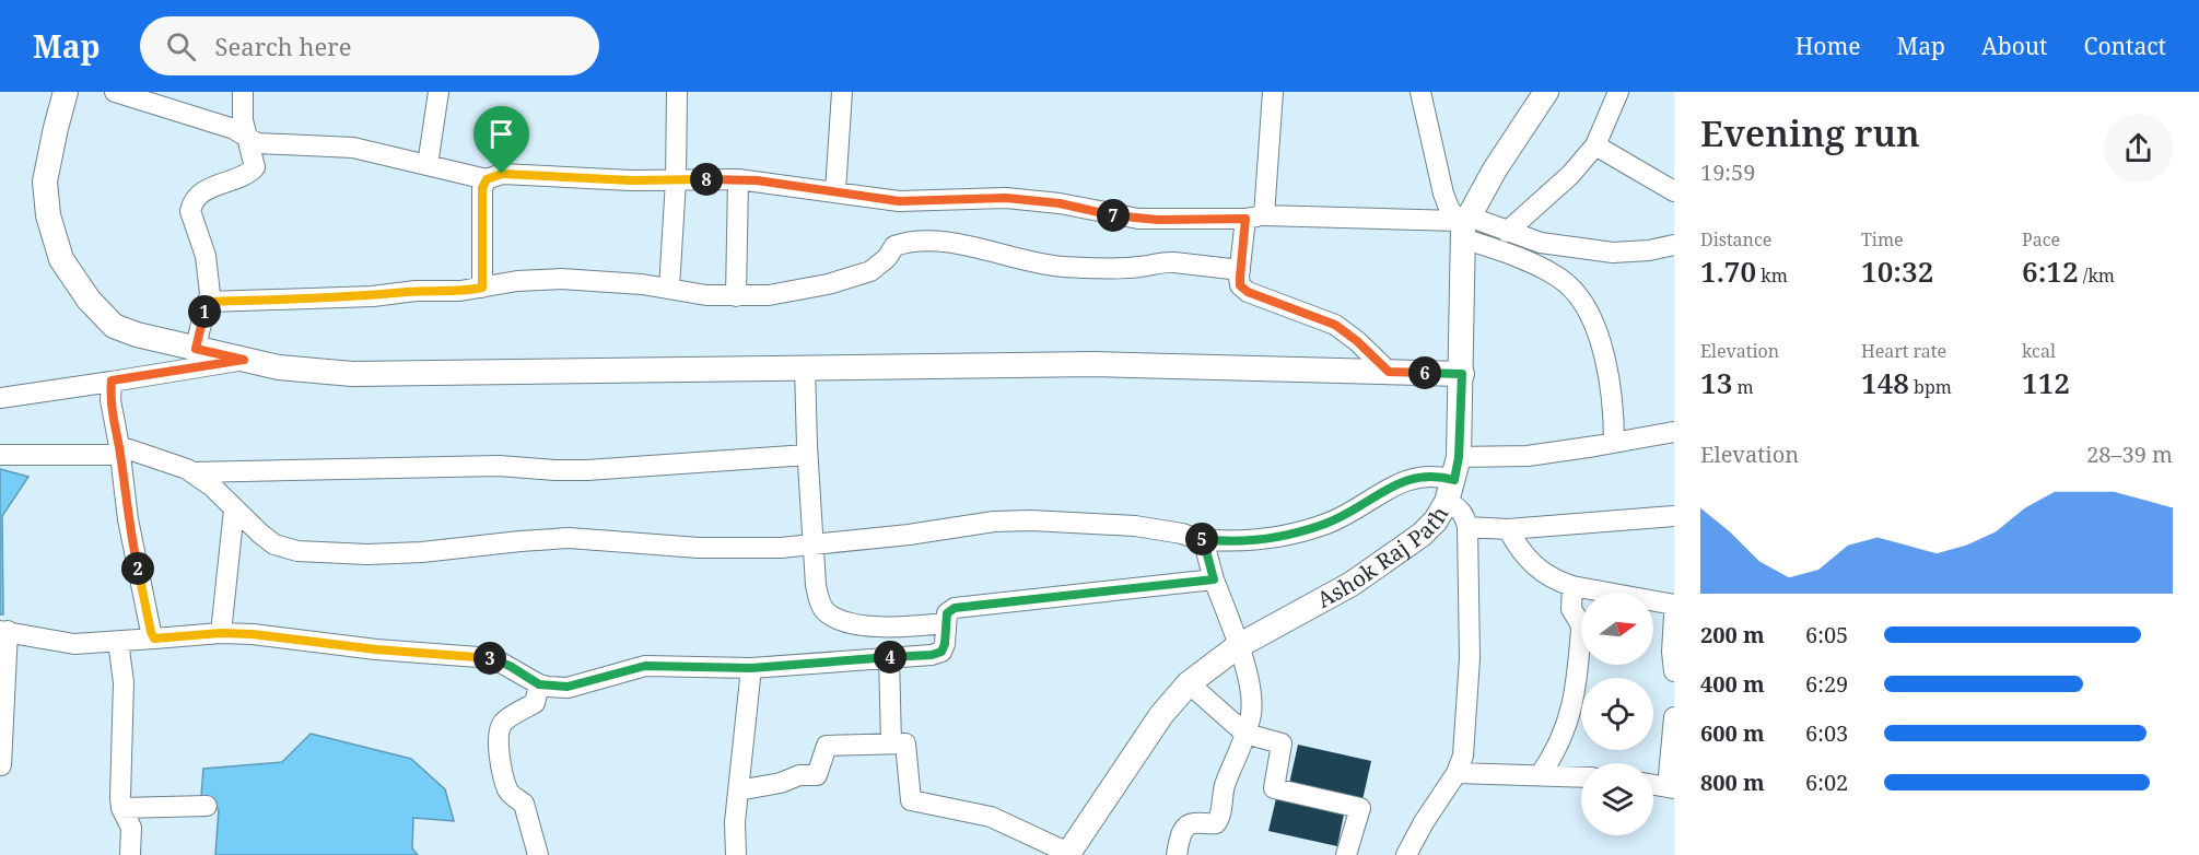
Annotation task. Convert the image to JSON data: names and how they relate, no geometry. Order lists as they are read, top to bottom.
{
  "streets": {
    "main road": ["Ashok Raj Path"]
  },
  "north": "right",
  "page": {
    "header": "Map",
    "search": "Search here",
    "nav": [
      "Home",
      "Map",
      "About",
      "Contact"
    ],
    "heading": ["Evening run", "19:59"],
    "pins": [
      "8",
      "7",
      "1",
      "6",
      "5",
      "2",
      "4",
      "3"
    ],
    "stats": [
      ["Distance", "1.70 km"],
      ["Time", "10:32"],
      ["Pace", "6:12 /km"],
      ["Elevation", "13 m"],
      ["Heart rate", "148 bpm"],
      ["kcal", "112"]
    ],
    "chart": ["Elevation", "28–39 m"],
    "list": [
      {
        "name": "200 m",
        "note": "6:05"
      },
      {
        "name": "400 m",
        "note": "6:29"
      },
      {
        "name": "600 m",
        "note": "6:03"
      },
      {
        "name": "800 m",
        "note": "6:02"
      }
    ]
  }
}
